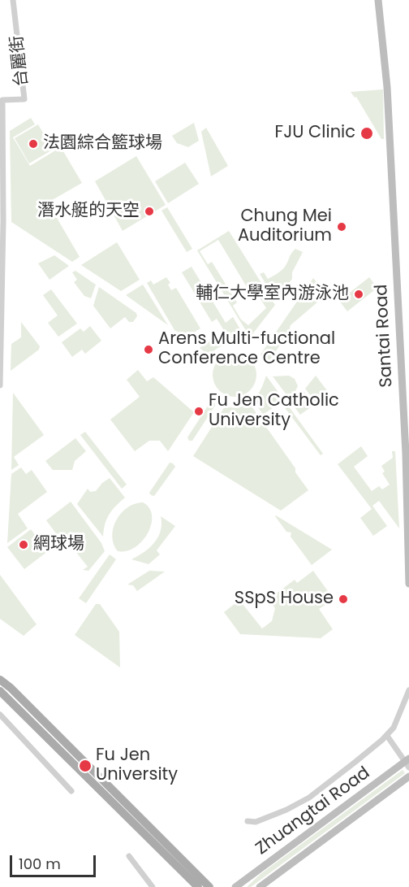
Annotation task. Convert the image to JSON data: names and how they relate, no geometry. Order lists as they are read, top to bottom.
{
  "streets": {
    "street": ["台麗街", "Santai Road", "Zhuangtai Road"]
  },
  "places": [
    "FJU Clinic",
    "法園綜合籃球場",
    "潛水艇的天空",
    "Chung Mei Auditorium",
    "輔仁大學室內游泳池",
    "Arens Multi-fuctional Conference Centre",
    "Fu Jen Catholic University",
    "網球場",
    "SSpS House",
    "Fu Jen University"
  ],
  "scale_bar": "100 m"
}
